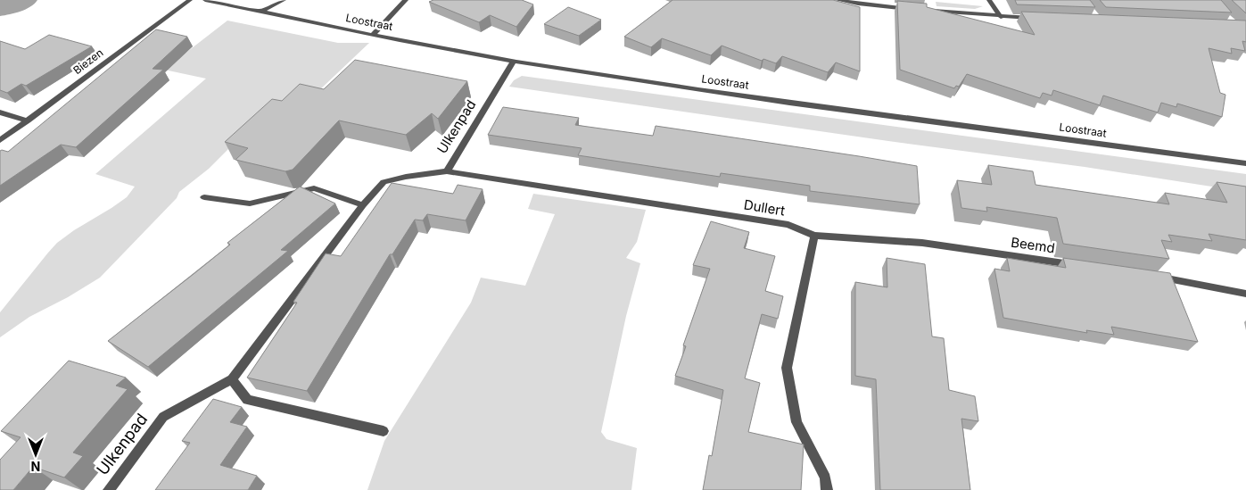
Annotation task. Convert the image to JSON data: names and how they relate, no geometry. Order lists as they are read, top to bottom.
{
  "streets": {
    "street": [
      "Loostraat",
      "Biezen",
      "Ulkenpad",
      "Dullert",
      "Beemd"
    ]
  },
  "crossings": [
    ["Loostraat", "Ulkenpad"],
    ["Ulkenpad", "Dullert"],
    ["Dullert", "Beemd"]
  ],
  "north": "bottom"
}
